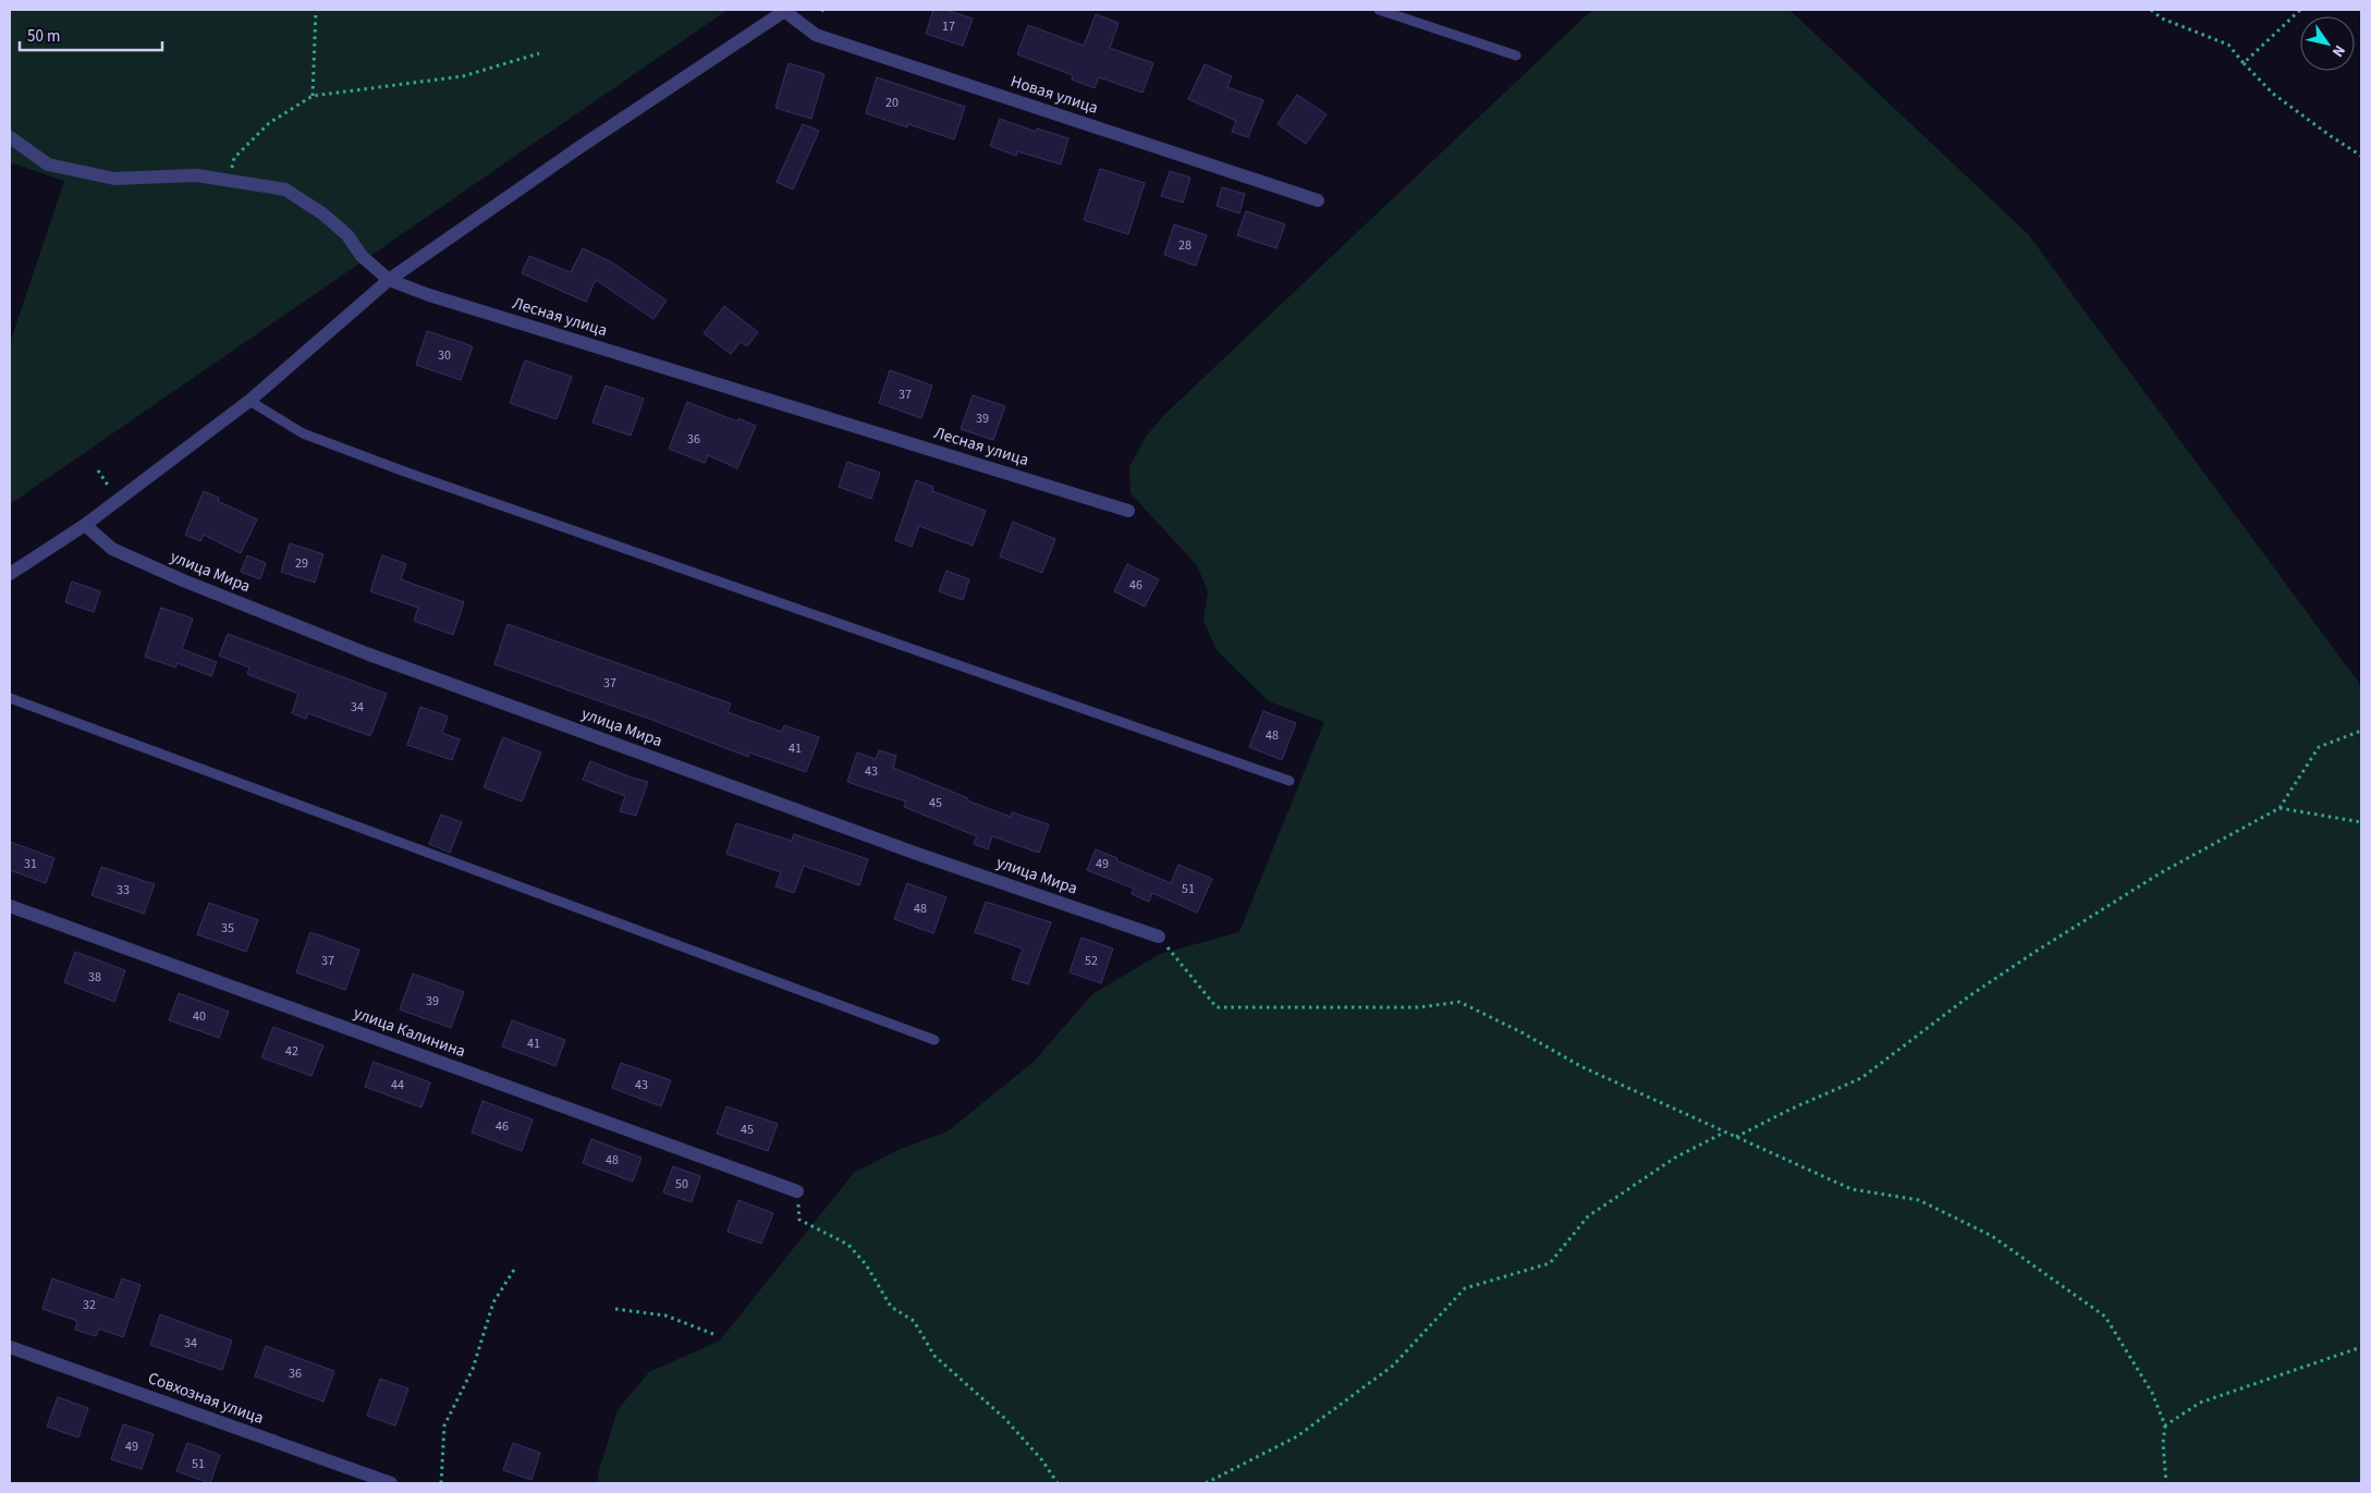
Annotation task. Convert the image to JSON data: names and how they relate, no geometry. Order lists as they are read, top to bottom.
{
  "streets": {
    "street": [
      "Новая улица",
      "Лесная улица",
      "улица Мира",
      "улица Калинина",
      "Совхозная улица"
    ]
  },
  "house_numbers": [
    "17",
    "20",
    "28",
    "30",
    "37",
    "39",
    "36",
    "29",
    "46",
    "37",
    "34",
    "48",
    "41",
    "43",
    "45",
    "31",
    "49",
    "51",
    "33",
    "48",
    "35",
    "37",
    "52",
    "38",
    "39",
    "40",
    "41",
    "42",
    "44",
    "43",
    "46",
    "45",
    "48",
    "50",
    "32",
    "34",
    "36",
    "49",
    "51"
  ],
  "scale_bar": "50 m",
  "north": "bottom right"
}
